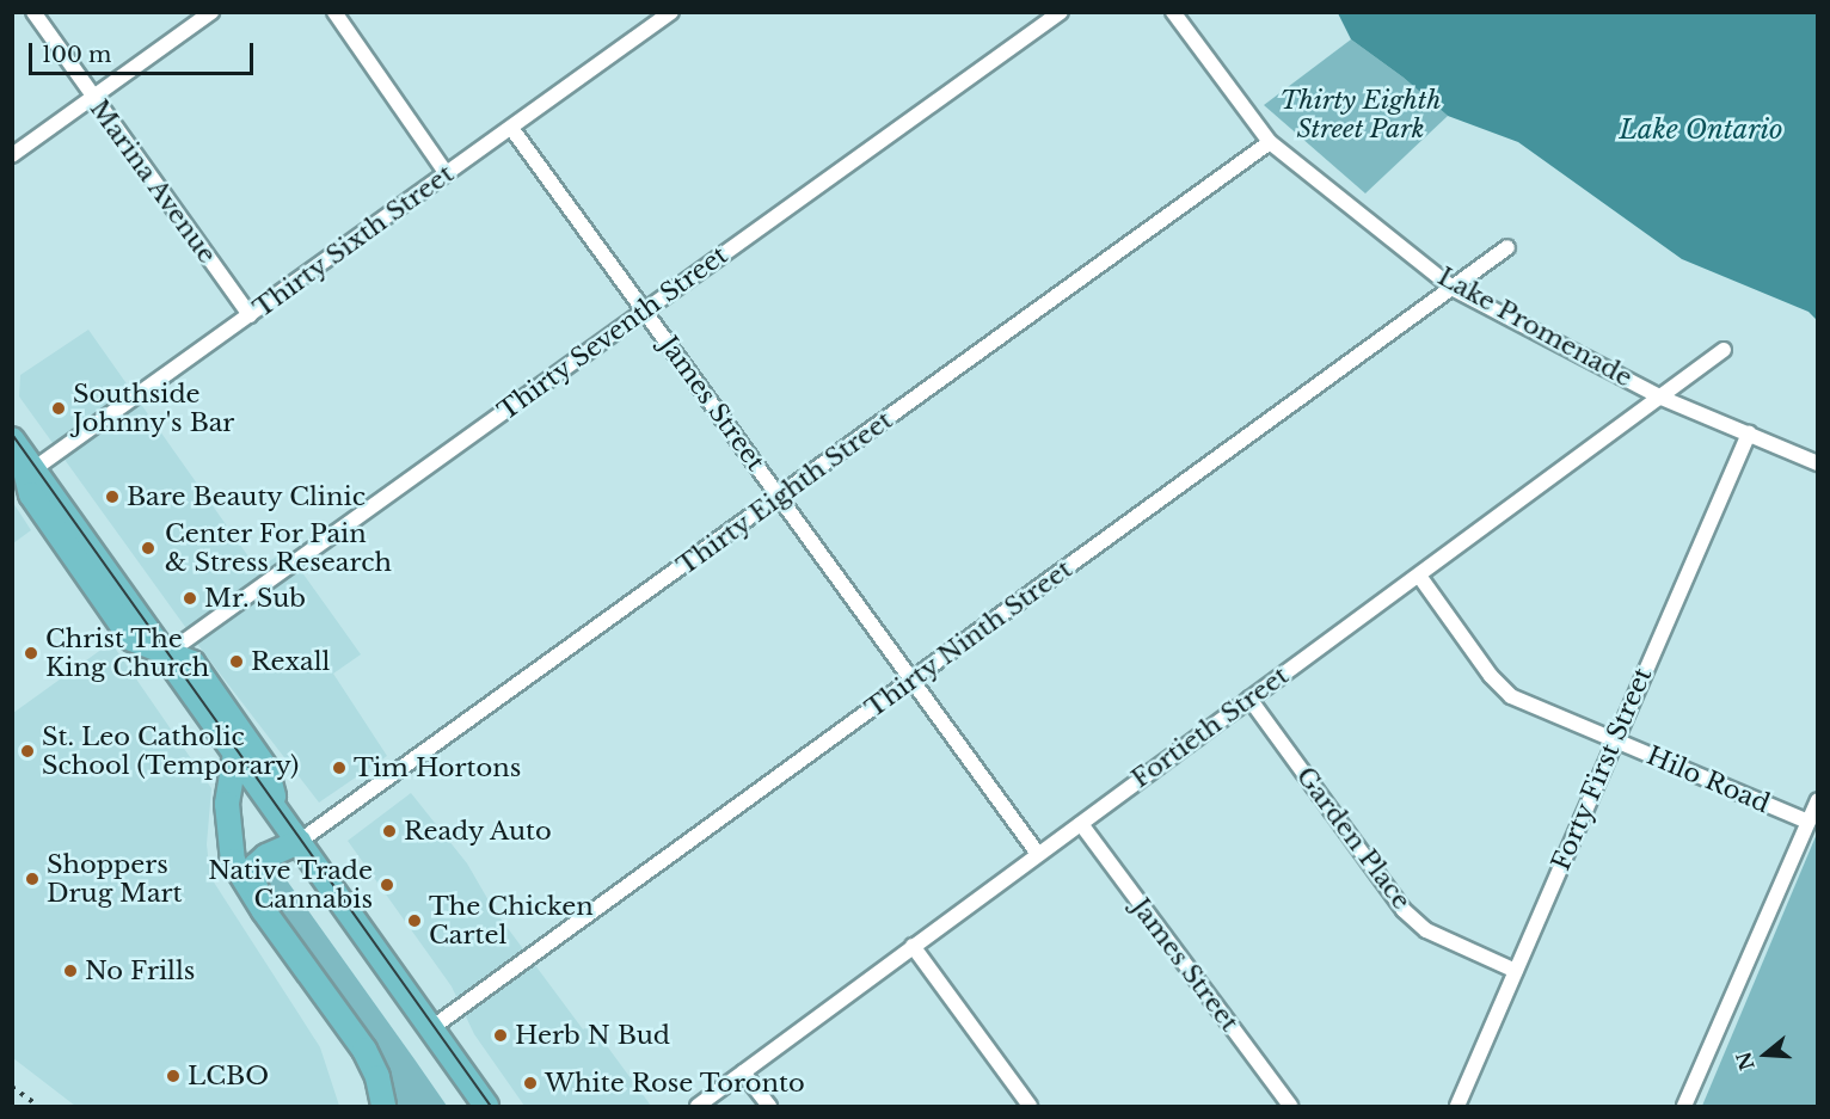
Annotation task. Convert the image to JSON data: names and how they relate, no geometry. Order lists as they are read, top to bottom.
{
  "streets": {
    "street": [
      "Marina Avenue",
      "Thirty Sixth Street",
      "Lake Promenade",
      "Thirty Seventh Street",
      "James Street",
      "Thirty Eighth Street",
      "Thirty Ninth Street",
      "Fortieth Street",
      "Forty First Street",
      "Hilo Road",
      "Garden Place"
    ]
  },
  "crossings": [
    ["Marina Avenue", "Thirty Sixth Street"],
    ["Thirty Sixth Street", "James Street"],
    ["Lake Promenade", "Thirty Eighth Street"],
    ["Lake Promenade", "Thirty Ninth Street"],
    ["Lake Promenade", "Fortieth Street"],
    ["Lake Promenade", "Forty First Street"],
    ["Thirty Seventh Street", "James Street"],
    ["James Street", "Thirty Eighth Street"],
    ["James Street", "Thirty Ninth Street"],
    ["James Street", "Fortieth Street"],
    ["Fortieth Street", "Hilo Road"],
    ["Fortieth Street", "Garden Place"],
    ["Forty First Street", "Hilo Road"],
    ["Forty First Street", "Garden Place"]
  ],
  "water": ["Lake Ontario"],
  "parks": ["Thirty Eighth Street Park"],
  "places": [
    "Southside Johnny's Bar",
    "Bare Beauty Clinic",
    "Center For Pain & Stress Research",
    "Mr. Sub",
    "Christ The King Church",
    "Rexall",
    "St. Leo Catholic School (Temporary)",
    "Tim Hortons",
    "Ready Auto",
    "Shoppers Drug Mart",
    "Native Trade Cannabis",
    "The Chicken Cartel",
    "No Frills",
    "Herb N Bud",
    "LCBO",
    "White Rose Toronto"
  ],
  "scale_bar": "100 m",
  "north": "left"
}
